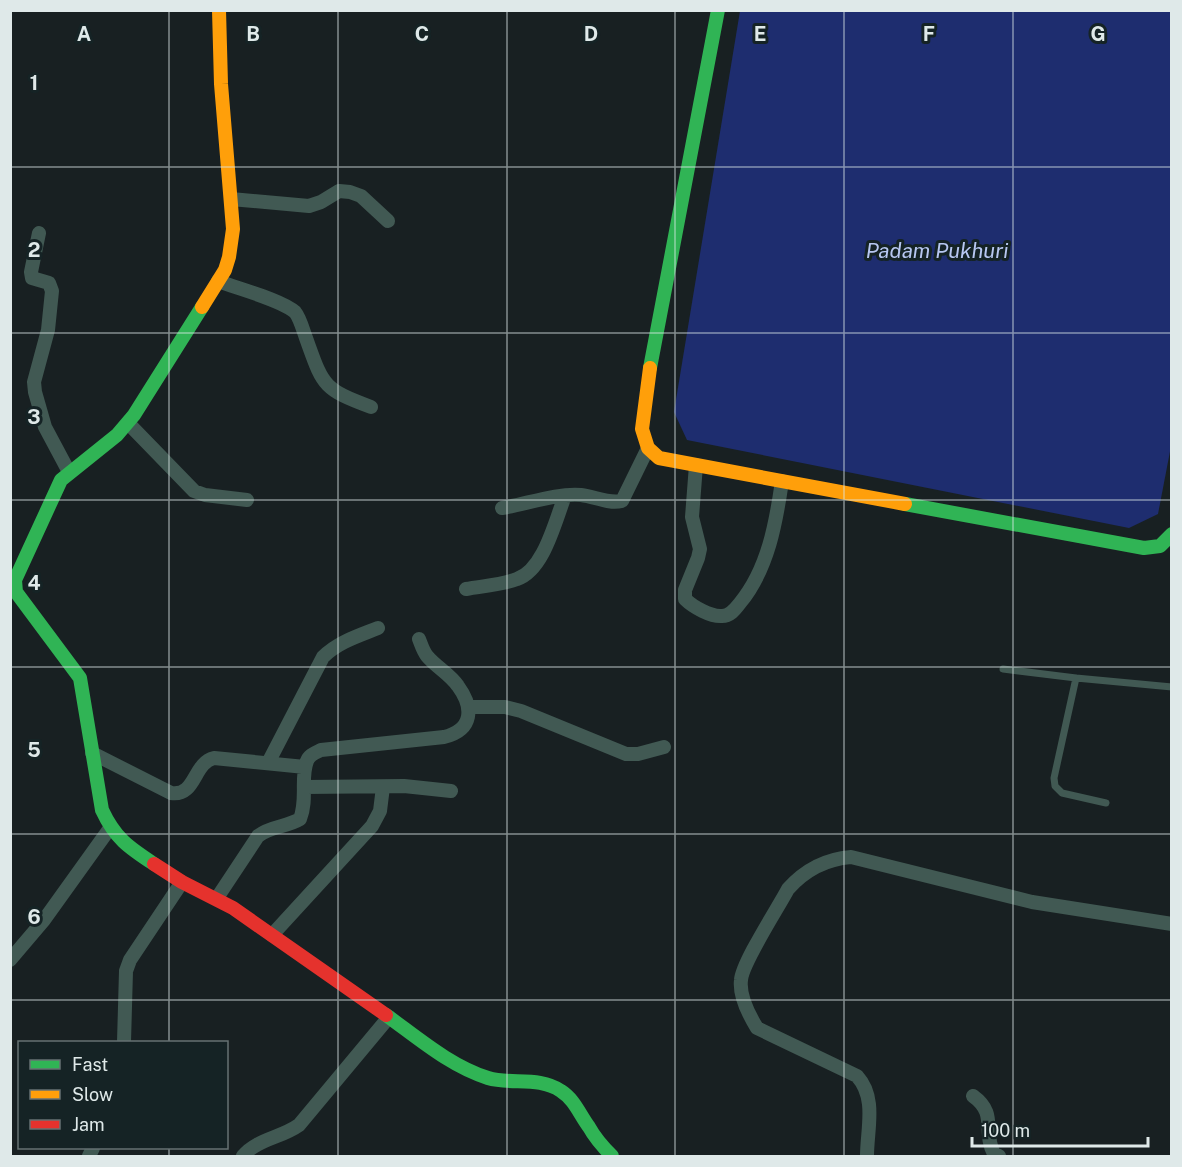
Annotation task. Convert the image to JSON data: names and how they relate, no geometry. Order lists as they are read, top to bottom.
{
  "water": ["Padam Pukhuri"],
  "legend": ["Fast", "Slow", "Jam"],
  "scale_bar": "100 m",
  "grid": {
    "columns": [
      "A",
      "B",
      "C",
      "D",
      "E",
      "F",
      "G"
    ],
    "rows": [
      "1",
      "2",
      "3",
      "4",
      "5",
      "6"
    ]
  }
}
